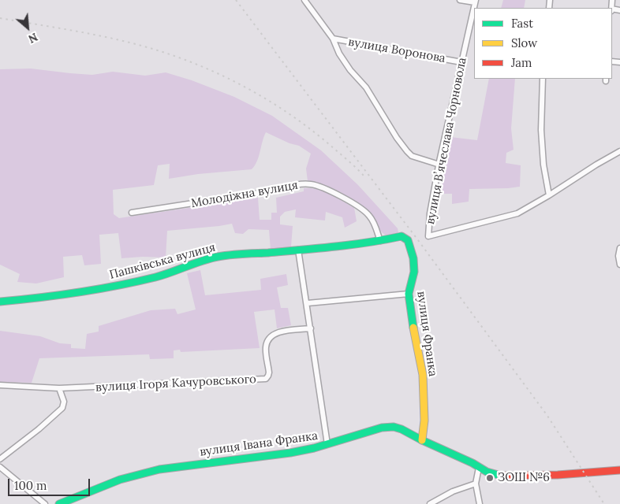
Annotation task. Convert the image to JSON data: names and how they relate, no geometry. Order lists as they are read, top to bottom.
{
  "streets": {
    "street": [
      "вулиця Воронова",
      "вулиця Вʼячеслава Чорновола",
      "Молодіжна вулиця",
      "Пашківська вулиця",
      "вулиця Франка",
      "вулиця Ігоря Качуровського",
      "вулиця Івана Франка"
    ]
  },
  "crossings": [
    ["вулиця Воронова", "вулиця Вʼячеслава Чорновола"],
    ["Молодіжна вулиця", "Пашківська вулиця"],
    ["Пашківська вулиця", "вулиця Франка"],
    ["вулиця Франка", "вулиця Івана Франка"]
  ],
  "places": ["ЗОШ №6"],
  "legend": ["Fast", "Slow", "Jam"],
  "scale_bar": "100 m",
  "north": "bottom right"
}
